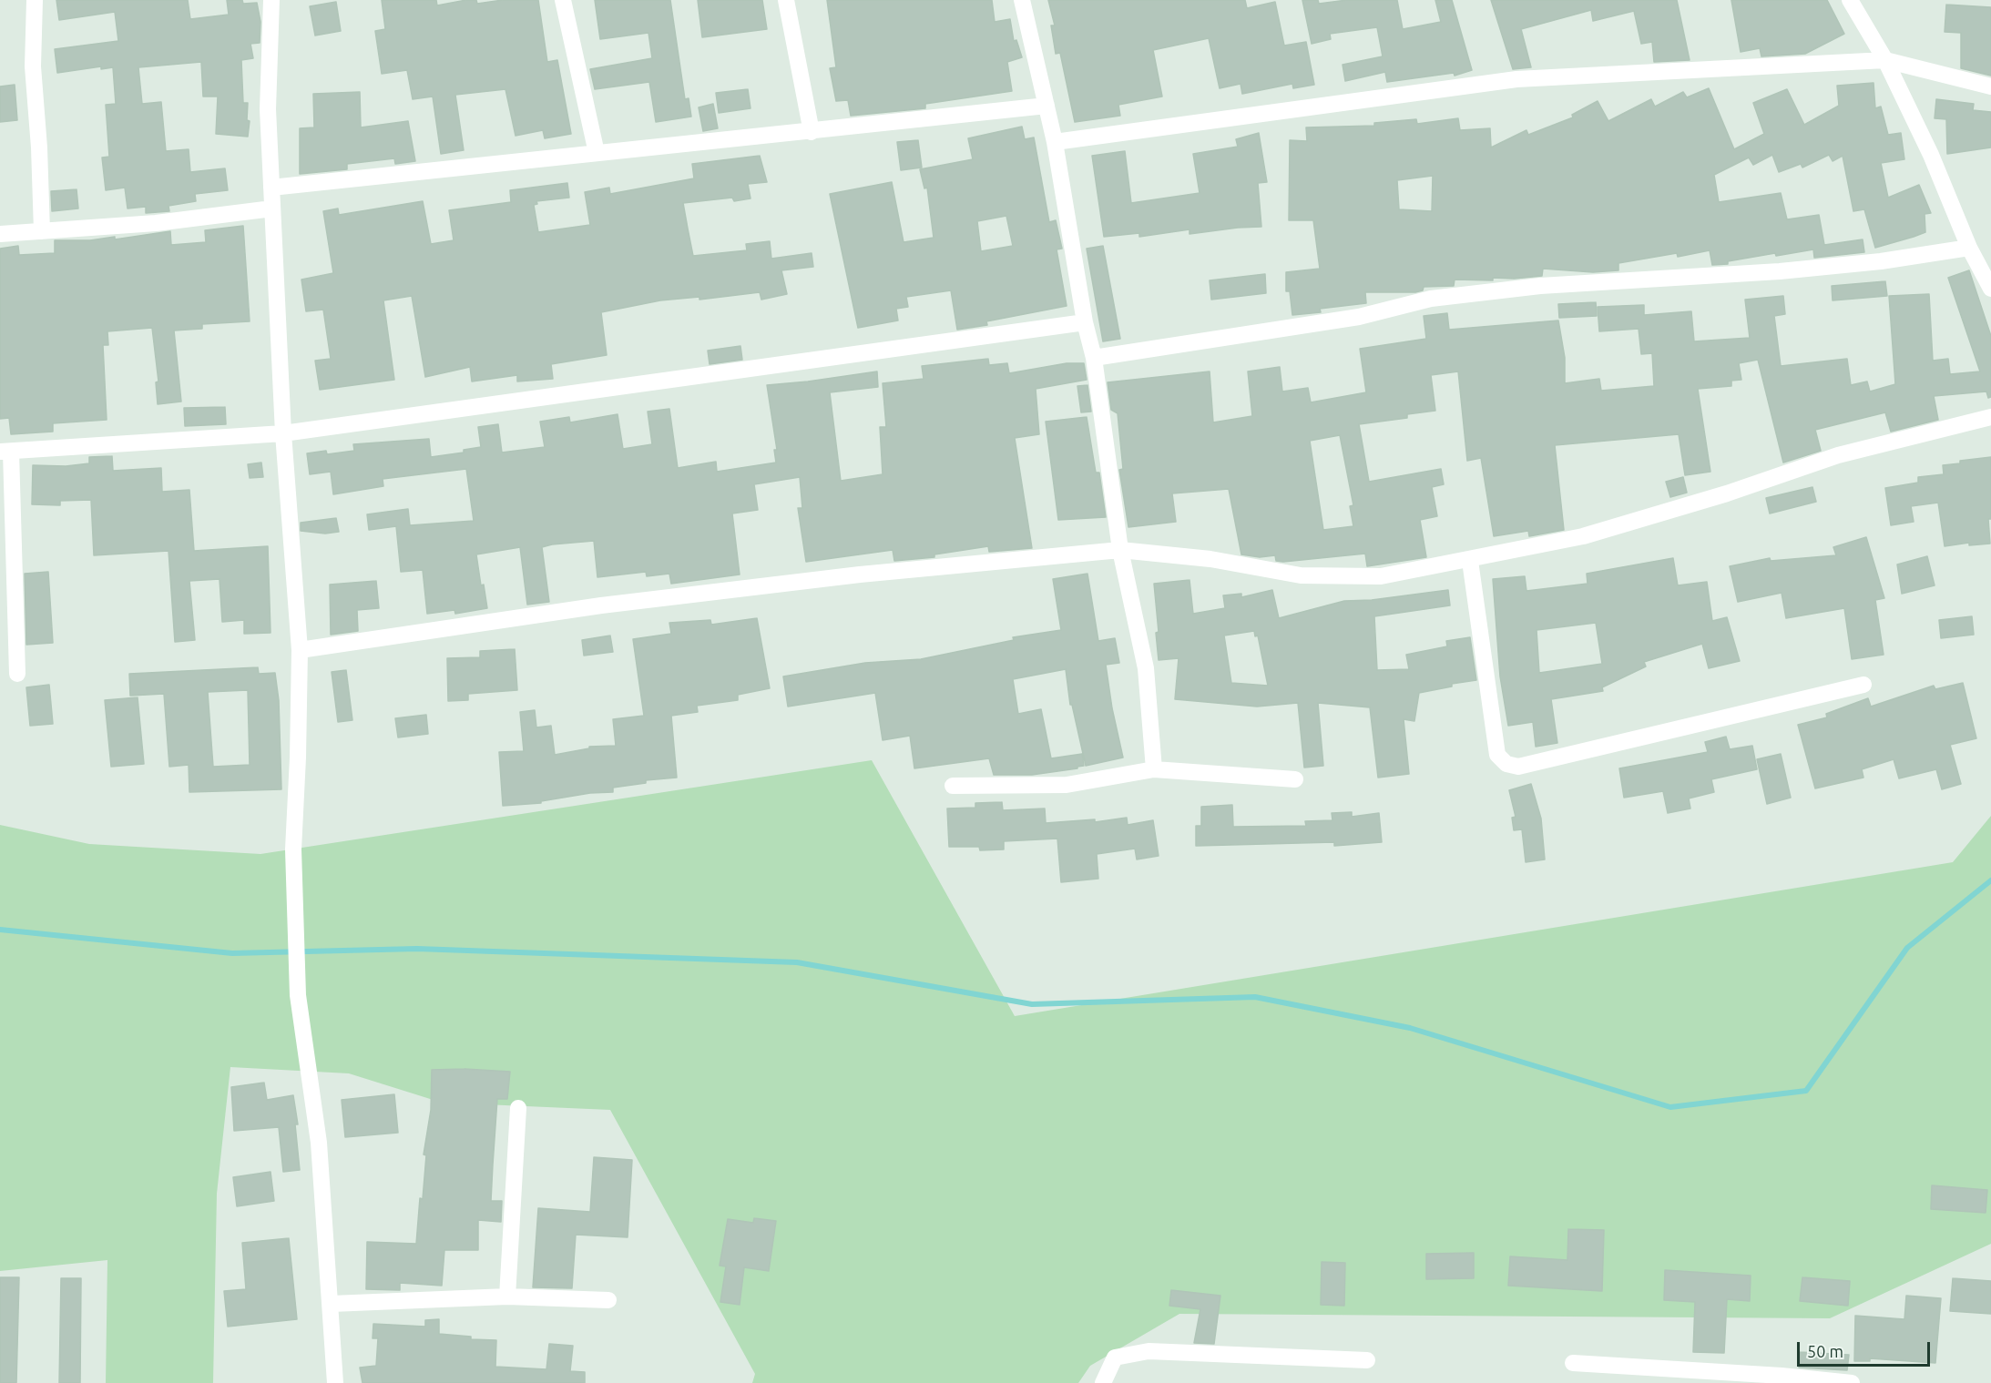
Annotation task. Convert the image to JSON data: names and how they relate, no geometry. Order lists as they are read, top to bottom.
{
  "scale_bar": "50 m"
}
